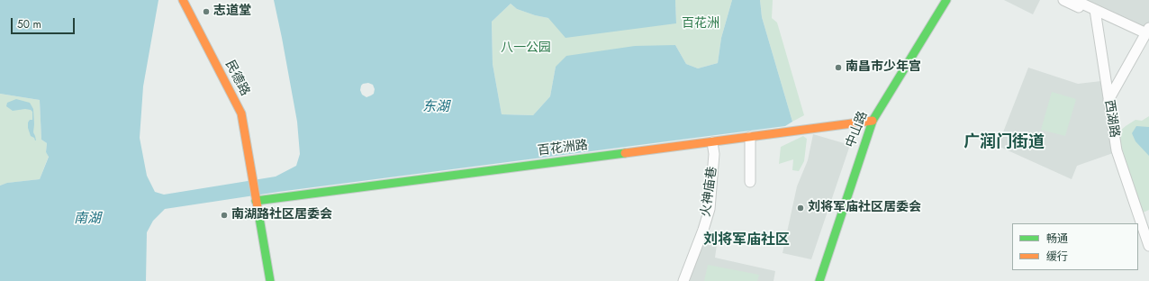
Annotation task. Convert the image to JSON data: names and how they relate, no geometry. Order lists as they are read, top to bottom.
{
  "streets": {
    "street": [
      "民德路",
      "西湖路",
      "中山路",
      "百花洲路",
      "火神庙巷"
    ]
  },
  "crossings": [
    ["民德路", "百花洲路"],
    ["中山路", "百花洲路"],
    ["百花洲路", "火神庙巷"]
  ],
  "districts": ["广润门街道", "刘将军庙社区"],
  "water": ["东湖", "南湖"],
  "parks": ["百花洲", "八一公园"],
  "places": [
    "志道堂",
    "南昌市少年宫",
    "刘将军庙社区居委会",
    "南湖路社区居委会"
  ],
  "legend": ["畅通", "缓行"],
  "scale_bar": "50 m"
}
